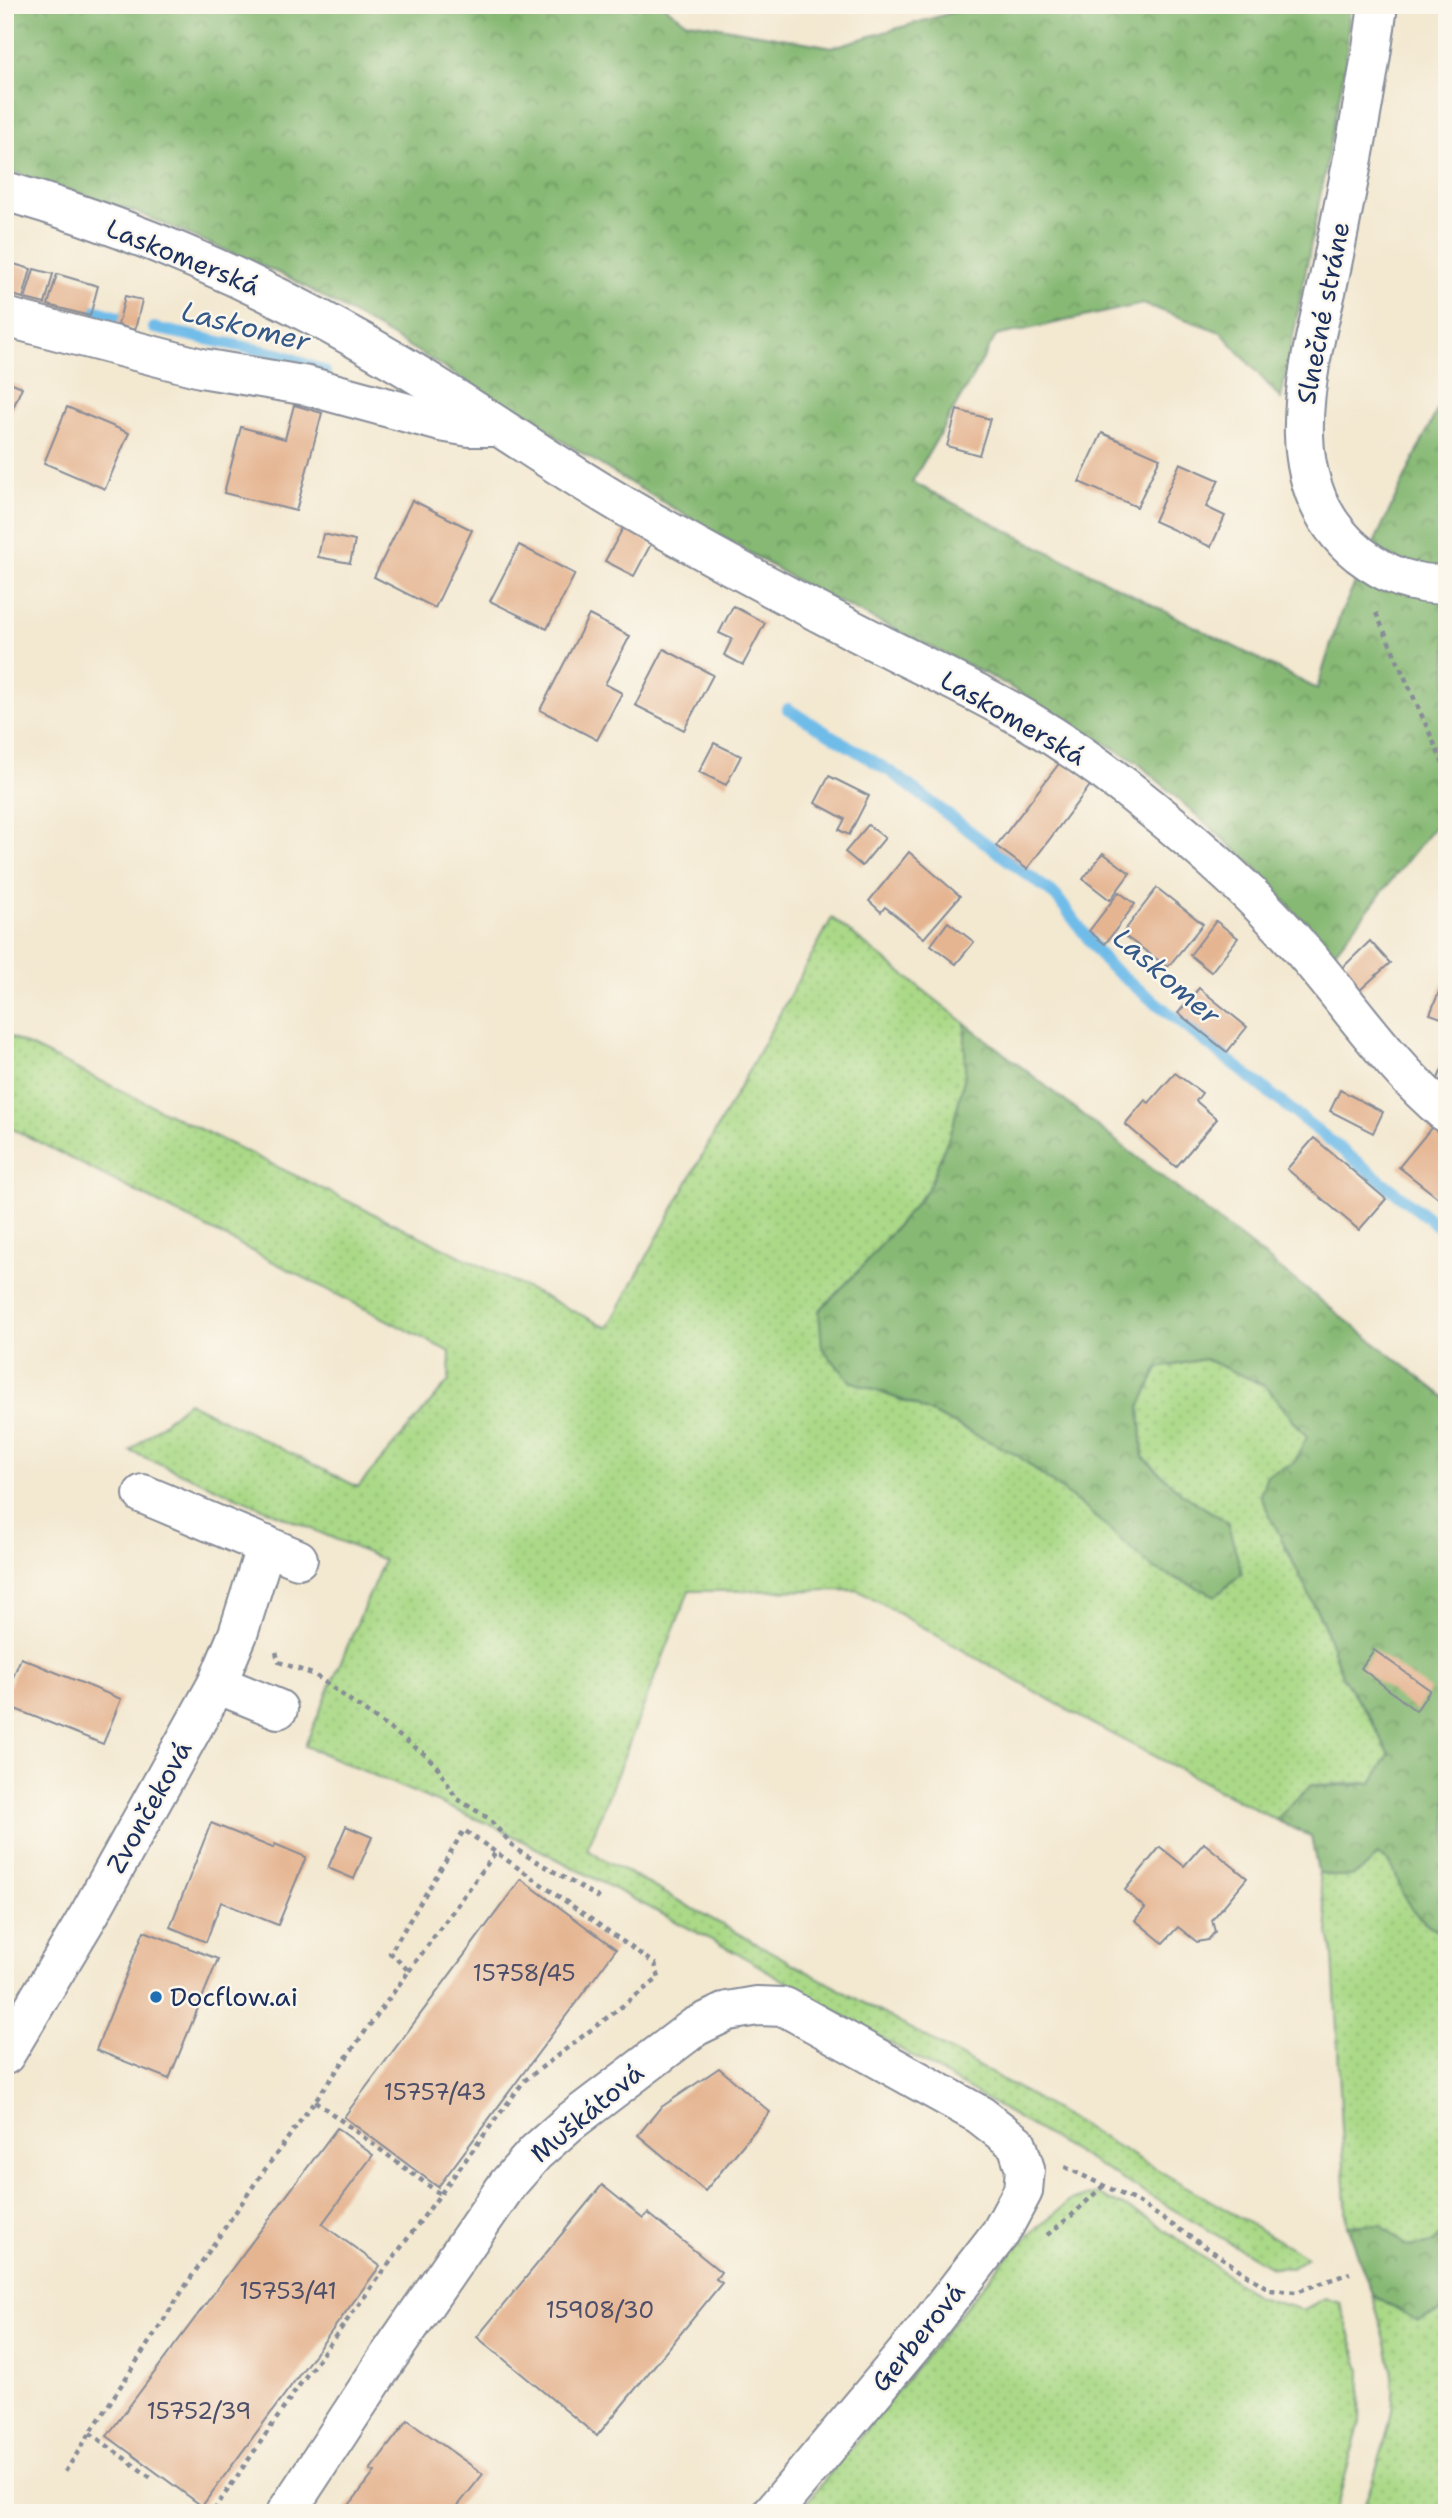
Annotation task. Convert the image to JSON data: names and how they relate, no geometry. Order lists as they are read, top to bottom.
{
  "streets": {
    "street": [
      "Laskomerská",
      "Slnečné stráne",
      "Zvončeková",
      "Muškátová",
      "Gerberová"
    ]
  },
  "crossings": [
    ["Muškátová", "Gerberová"]
  ],
  "water": ["Laskomer"],
  "places": ["Docflow.ai"],
  "house_numbers": [
    "15758/45",
    "15757/43",
    "15753/41",
    "15908/30",
    "15752/39"
  ]
}
